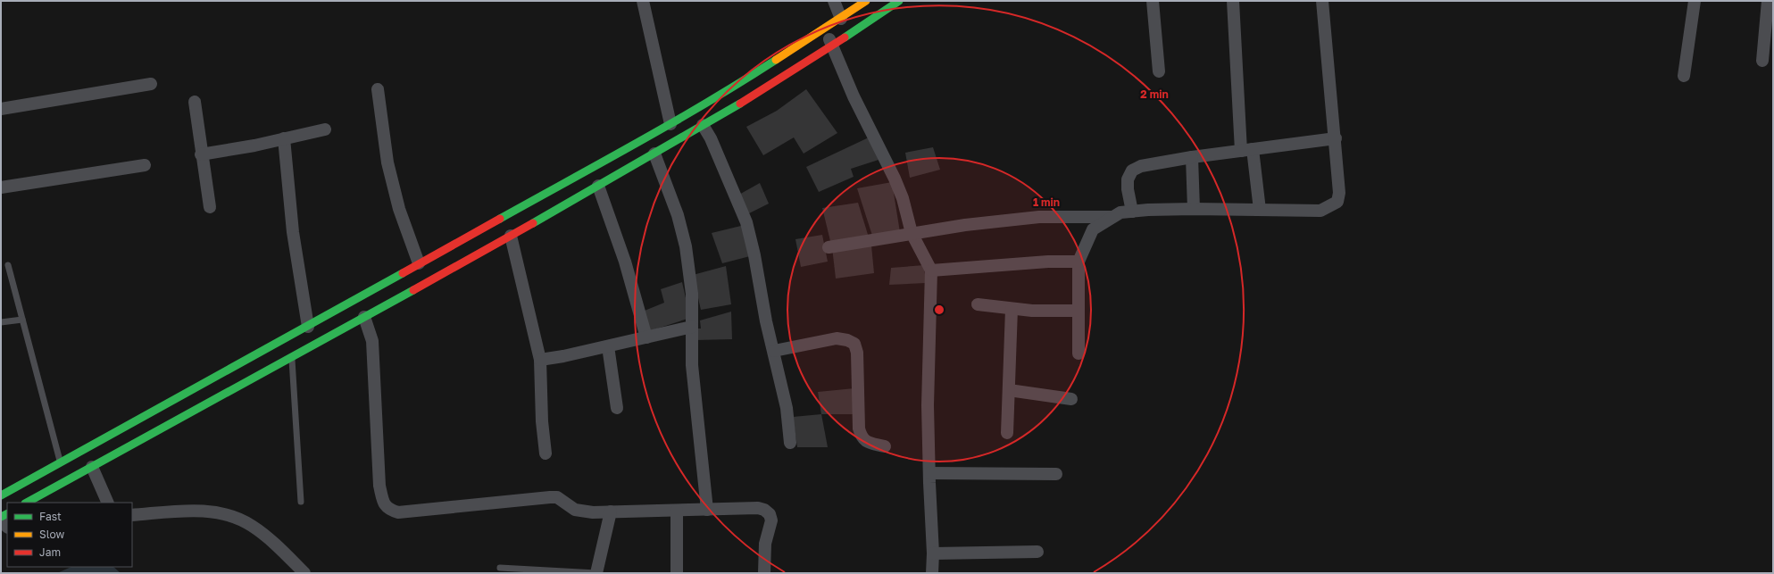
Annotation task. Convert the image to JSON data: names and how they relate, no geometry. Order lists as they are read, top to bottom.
{
  "legend": ["Fast", "Slow", "Jam"],
  "rings": ["2 min", "1 min"]
}
